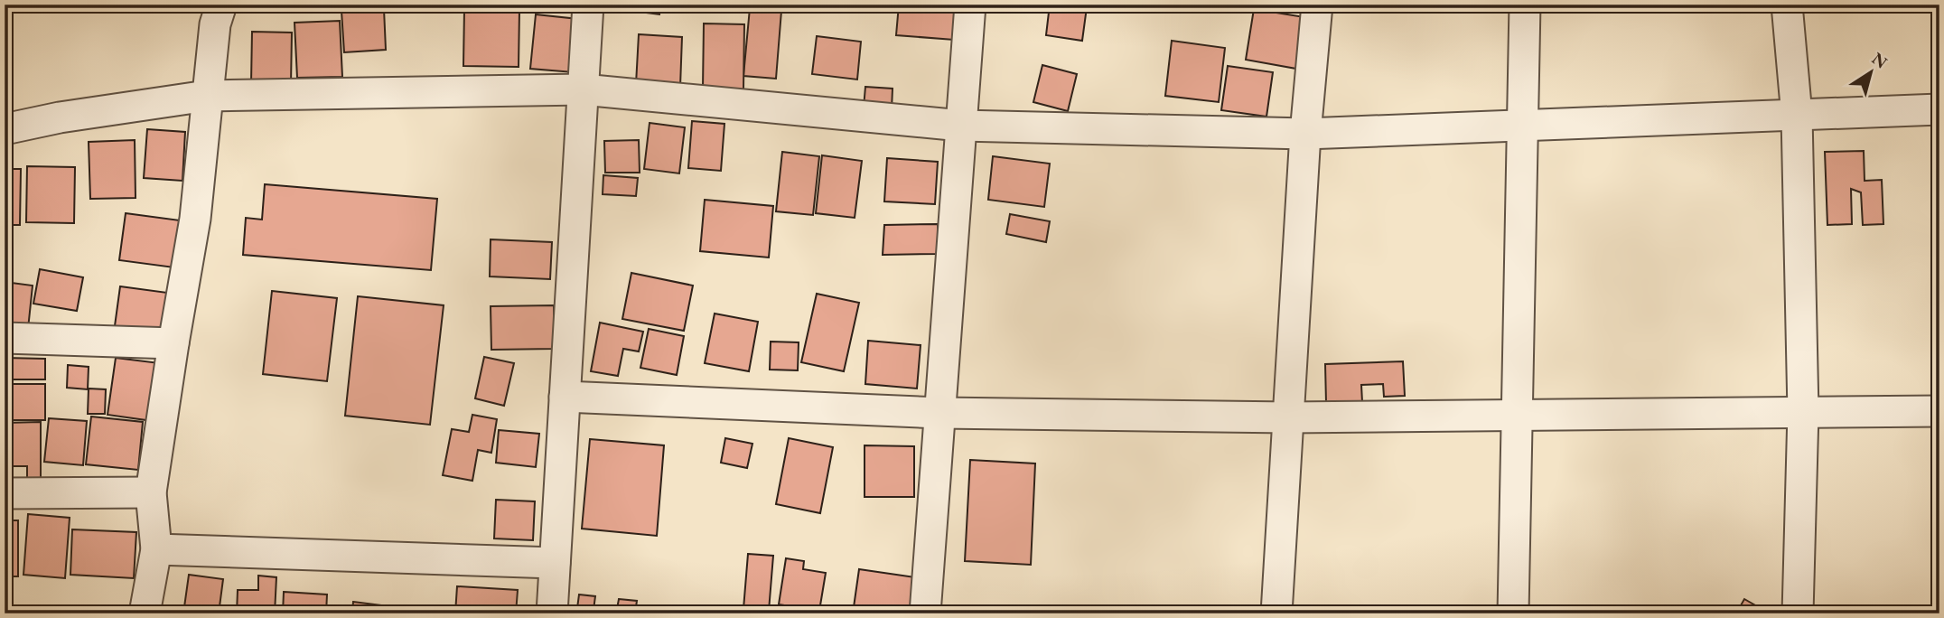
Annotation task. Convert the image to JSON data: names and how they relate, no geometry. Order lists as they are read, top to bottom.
{
  "north": "top right"
}
